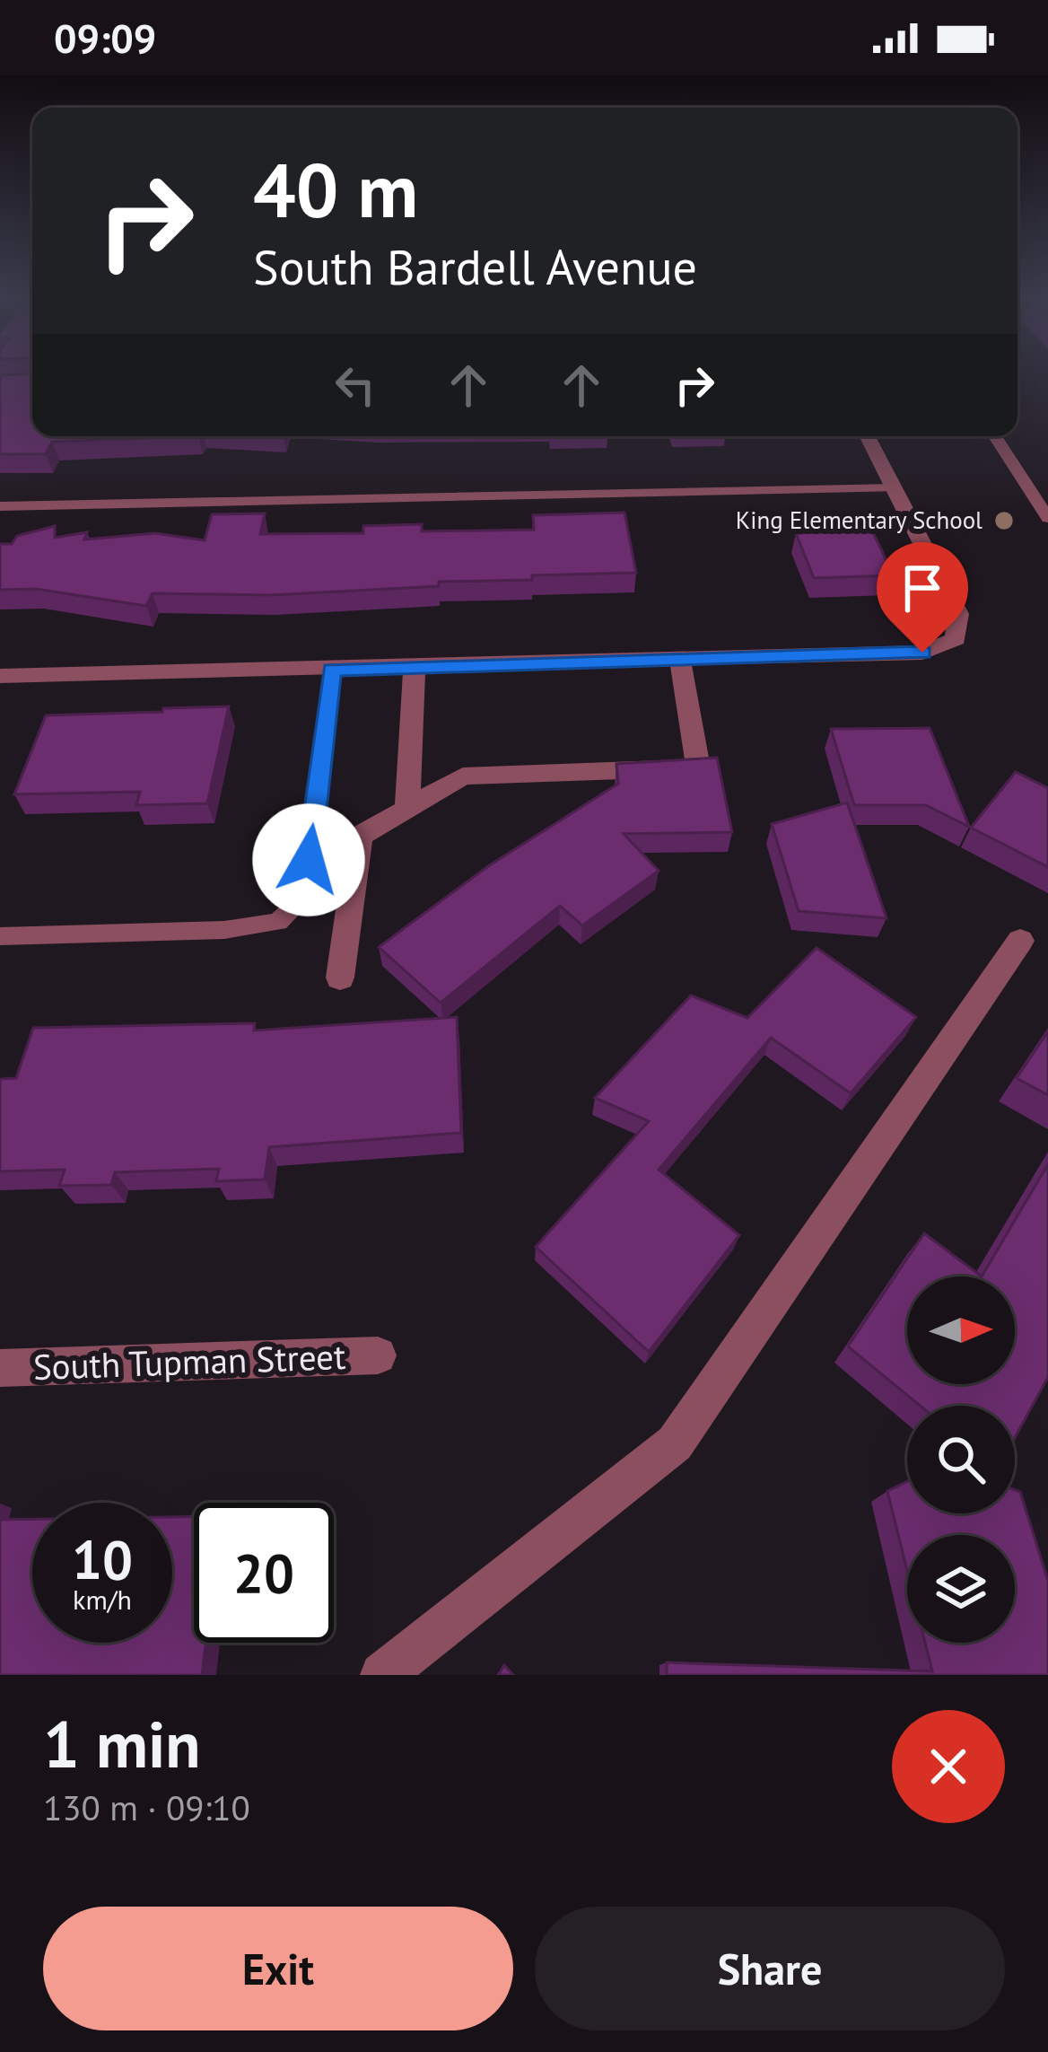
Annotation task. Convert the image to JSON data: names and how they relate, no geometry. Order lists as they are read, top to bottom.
{
  "streets": {
    "street": ["South Tupman Street"]
  },
  "places": ["King Elementary School"],
  "north": "right",
  "page": {
    "status": "09:09",
    "turn": ["40 m", "South Bardell Avenue"],
    "speed": "10 km/h",
    "limit": "20",
    "heading": ["1 min", "130 m · 09:10"],
    "buttons": ["Exit", "Share"]
  }
}
